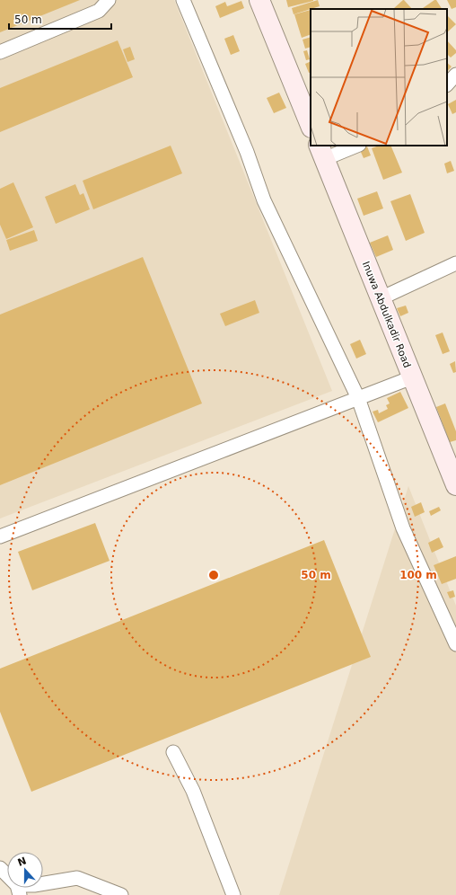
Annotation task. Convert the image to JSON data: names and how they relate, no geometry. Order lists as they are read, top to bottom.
{
  "streets": {
    "main road": ["Inuwa Abdulkadir Road"]
  },
  "scale_bar": "50 m",
  "north": "top",
  "rings": ["50 m", "100 m"]
}
